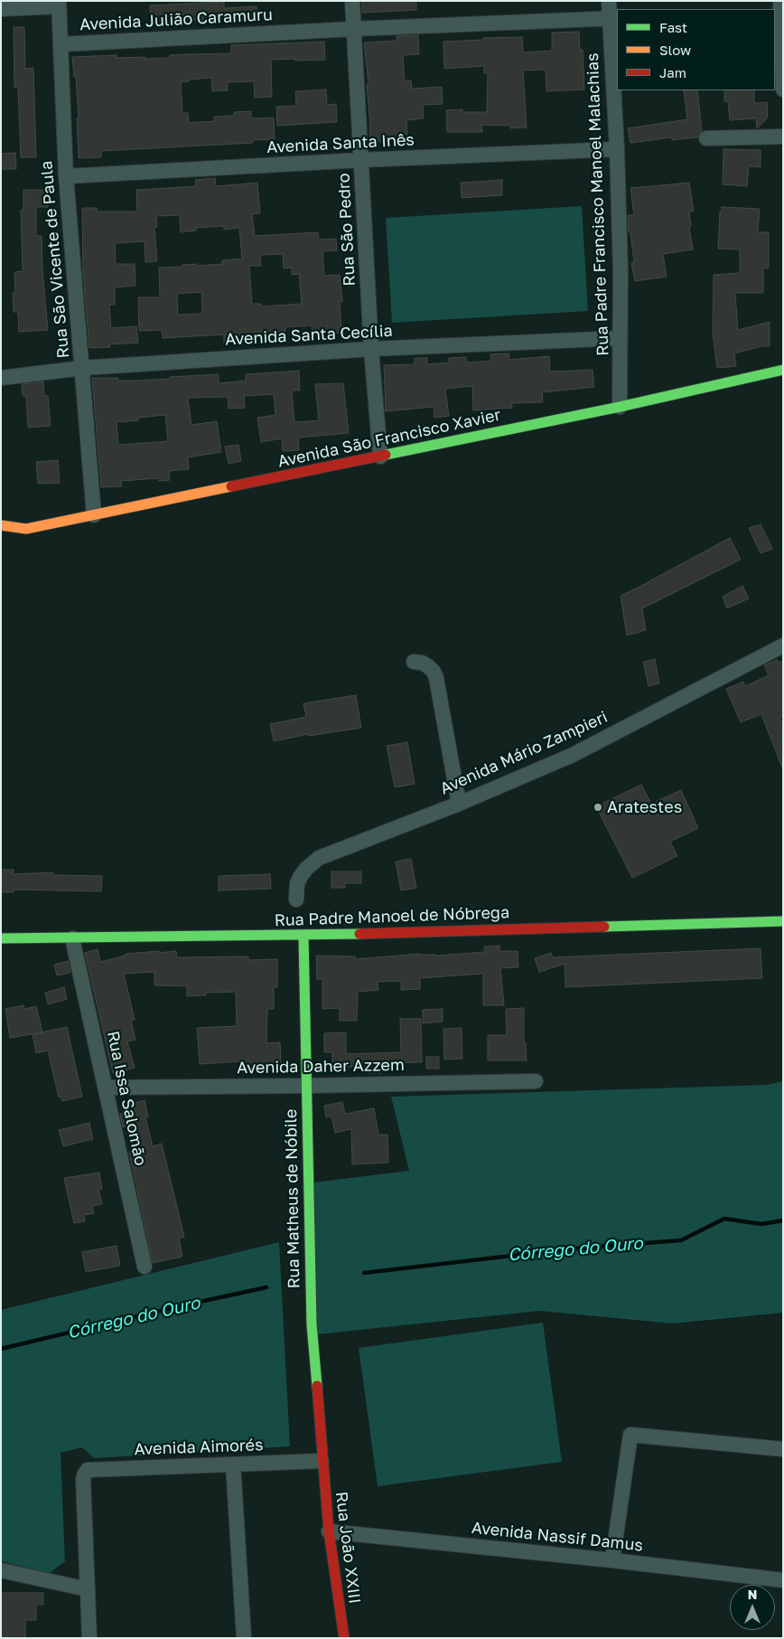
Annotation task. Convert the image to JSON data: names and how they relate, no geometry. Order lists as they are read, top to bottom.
{
  "streets": {
    "street": [
      "Avenida Julião Caramuru",
      "Avenida Santa Inês",
      "Rua Padre Francisco Manoel Malachias",
      "Rua São Pedro",
      "Rua São Vicente de Paula",
      "Avenida Santa Cecília",
      "Avenida São Francisco Xavier",
      "Avenida Mário Zampieri",
      "Rua Padre Manoel de Nóbrega",
      "Avenida Daher Azzem",
      "Rua Issa Salomão",
      "Rua Matheus de Nóbile",
      "Avenida Aimorés",
      "Avenida Nassif Damus",
      "Rua João XXIII"
    ]
  },
  "crossings": [
    ["Avenida Julião Caramuru", "Rua Padre Francisco Manoel Malachias"],
    ["Avenida Julião Caramuru", "Rua São Pedro"],
    ["Avenida Julião Caramuru", "Rua São Vicente de Paula"],
    ["Avenida Santa Inês", "Rua Padre Francisco Manoel Malachias"],
    ["Avenida Santa Inês", "Rua São Pedro"],
    ["Avenida Santa Inês", "Rua São Vicente de Paula"],
    ["Rua Padre Francisco Manoel Malachias", "Avenida Santa Cecília"],
    ["Rua Padre Francisco Manoel Malachias", "Avenida São Francisco Xavier"],
    ["Rua São Pedro", "Avenida Santa Cecília"],
    ["Rua São Pedro", "Avenida São Francisco Xavier"],
    ["Rua São Vicente de Paula", "Avenida Santa Cecília"],
    ["Rua São Vicente de Paula", "Avenida São Francisco Xavier"],
    ["Rua Padre Manoel de Nóbrega", "Rua Issa Salomão"],
    ["Rua Padre Manoel de Nóbrega", "Rua Matheus de Nóbile"],
    ["Avenida Daher Azzem", "Rua Issa Salomão"],
    ["Avenida Daher Azzem", "Rua Matheus de Nóbile"],
    ["Rua Matheus de Nóbile", "Avenida Aimorés"],
    ["Rua Matheus de Nóbile", "Rua João XXIII"],
    ["Avenida Aimorés", "Rua João XXIII"],
    ["Avenida Nassif Damus", "Rua João XXIII"]
  ],
  "water": ["Córrego do Ouro"],
  "places": ["Aratestes"],
  "legend": ["Fast", "Slow", "Jam"],
  "north": "top"
}
